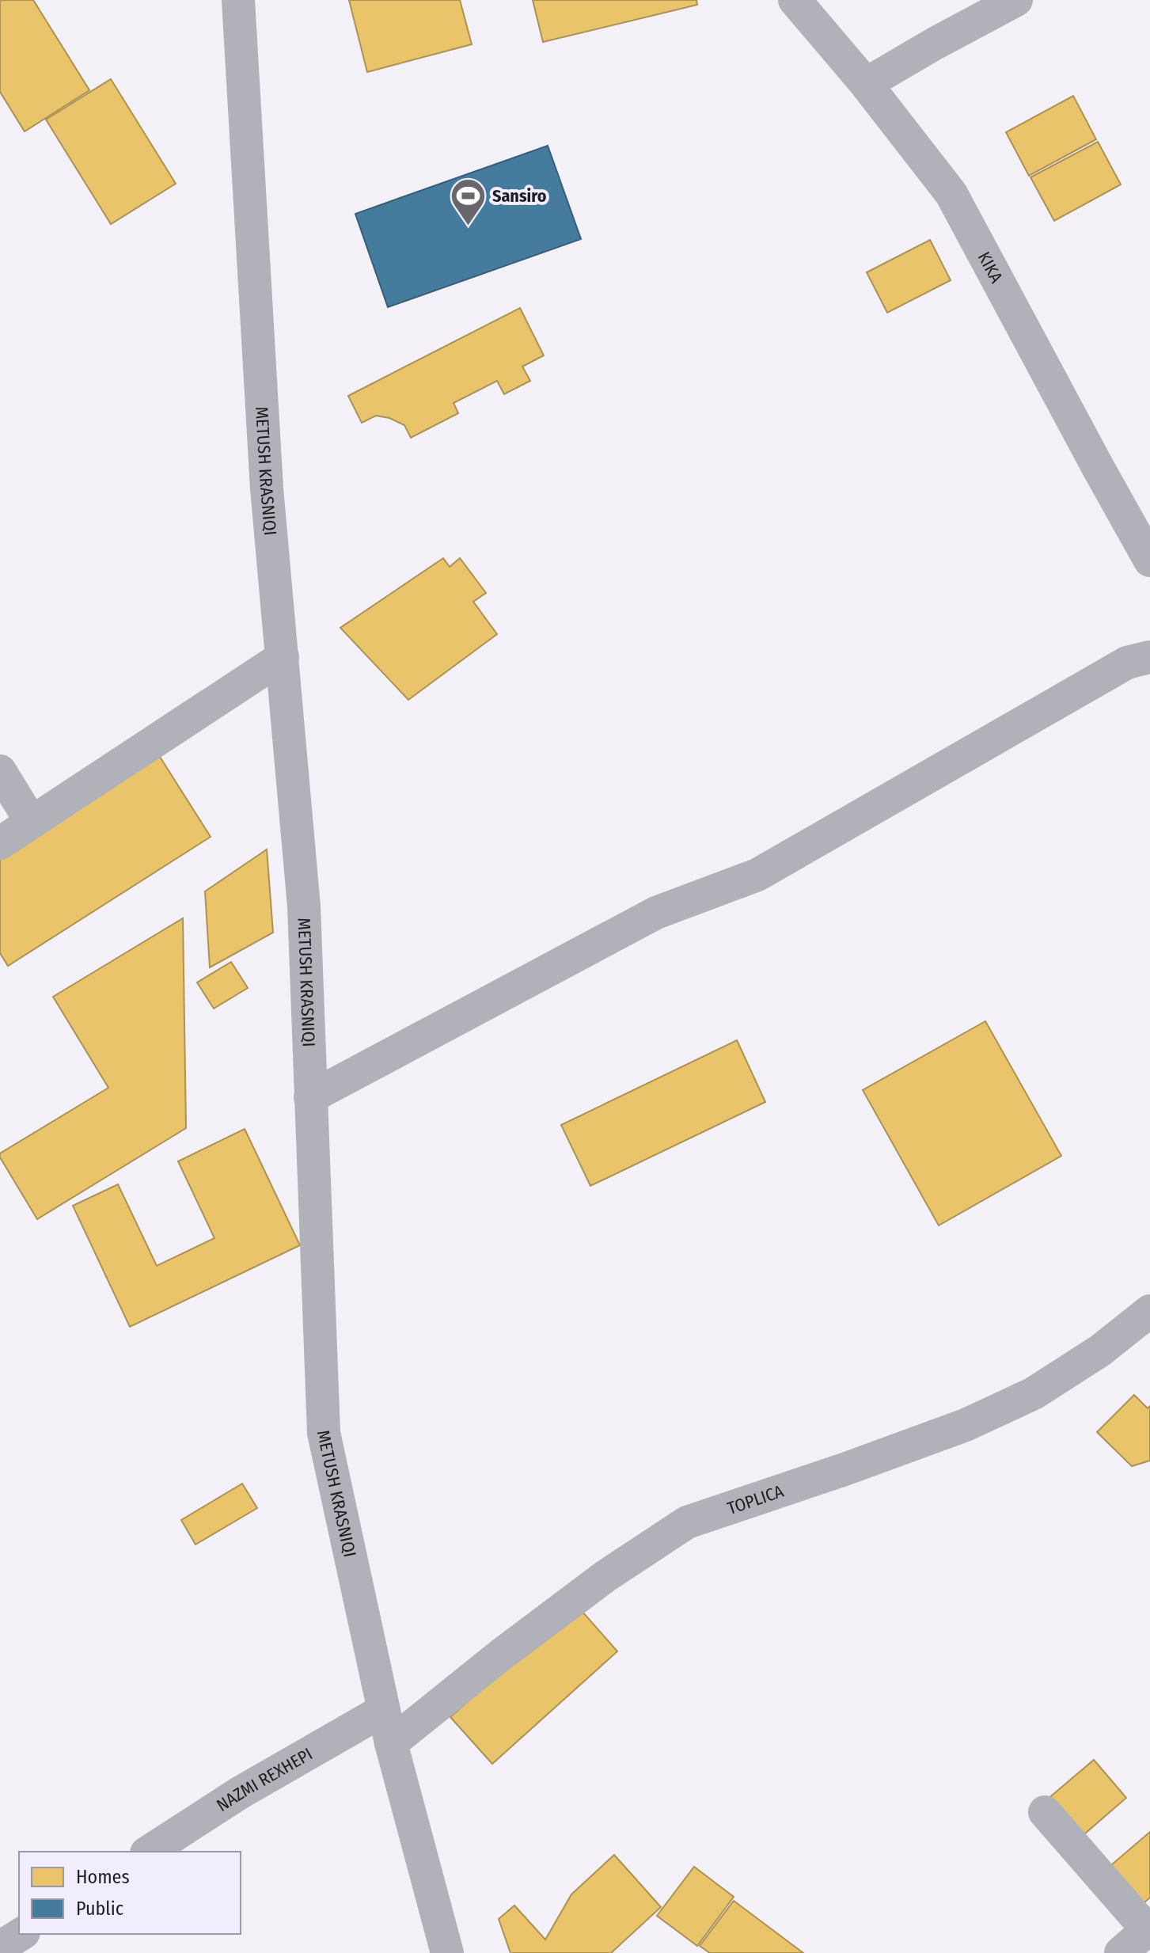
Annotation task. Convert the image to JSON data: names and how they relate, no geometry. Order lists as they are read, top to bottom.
{
  "streets": {
    "street": [
      "KIKA",
      "METUSH KRASNIQI",
      "TOPLICA",
      "NAZMI REXHEPI"
    ]
  },
  "crossings": [
    ["METUSH KRASNIQI", "TOPLICA"],
    ["METUSH KRASNIQI", "NAZMI REXHEPI"]
  ],
  "places": {
    "sports": ["Sansiro"]
  },
  "legend": ["Homes", "Public"]
}
